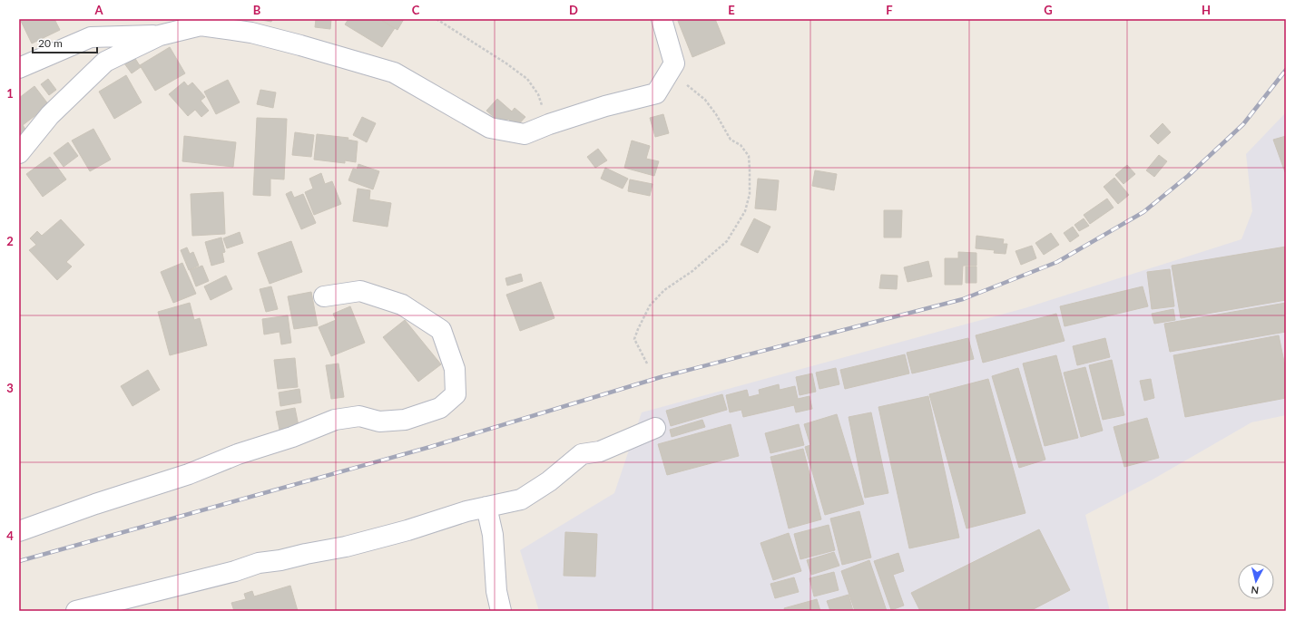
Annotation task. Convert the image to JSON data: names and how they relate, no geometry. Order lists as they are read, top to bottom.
{
  "scale_bar": "20 m",
  "north": "bottom",
  "grid": {
    "columns": [
      "A",
      "B",
      "C",
      "D",
      "E",
      "F",
      "G",
      "H"
    ],
    "rows": [
      "1",
      "2",
      "3",
      "4"
    ]
  }
}
